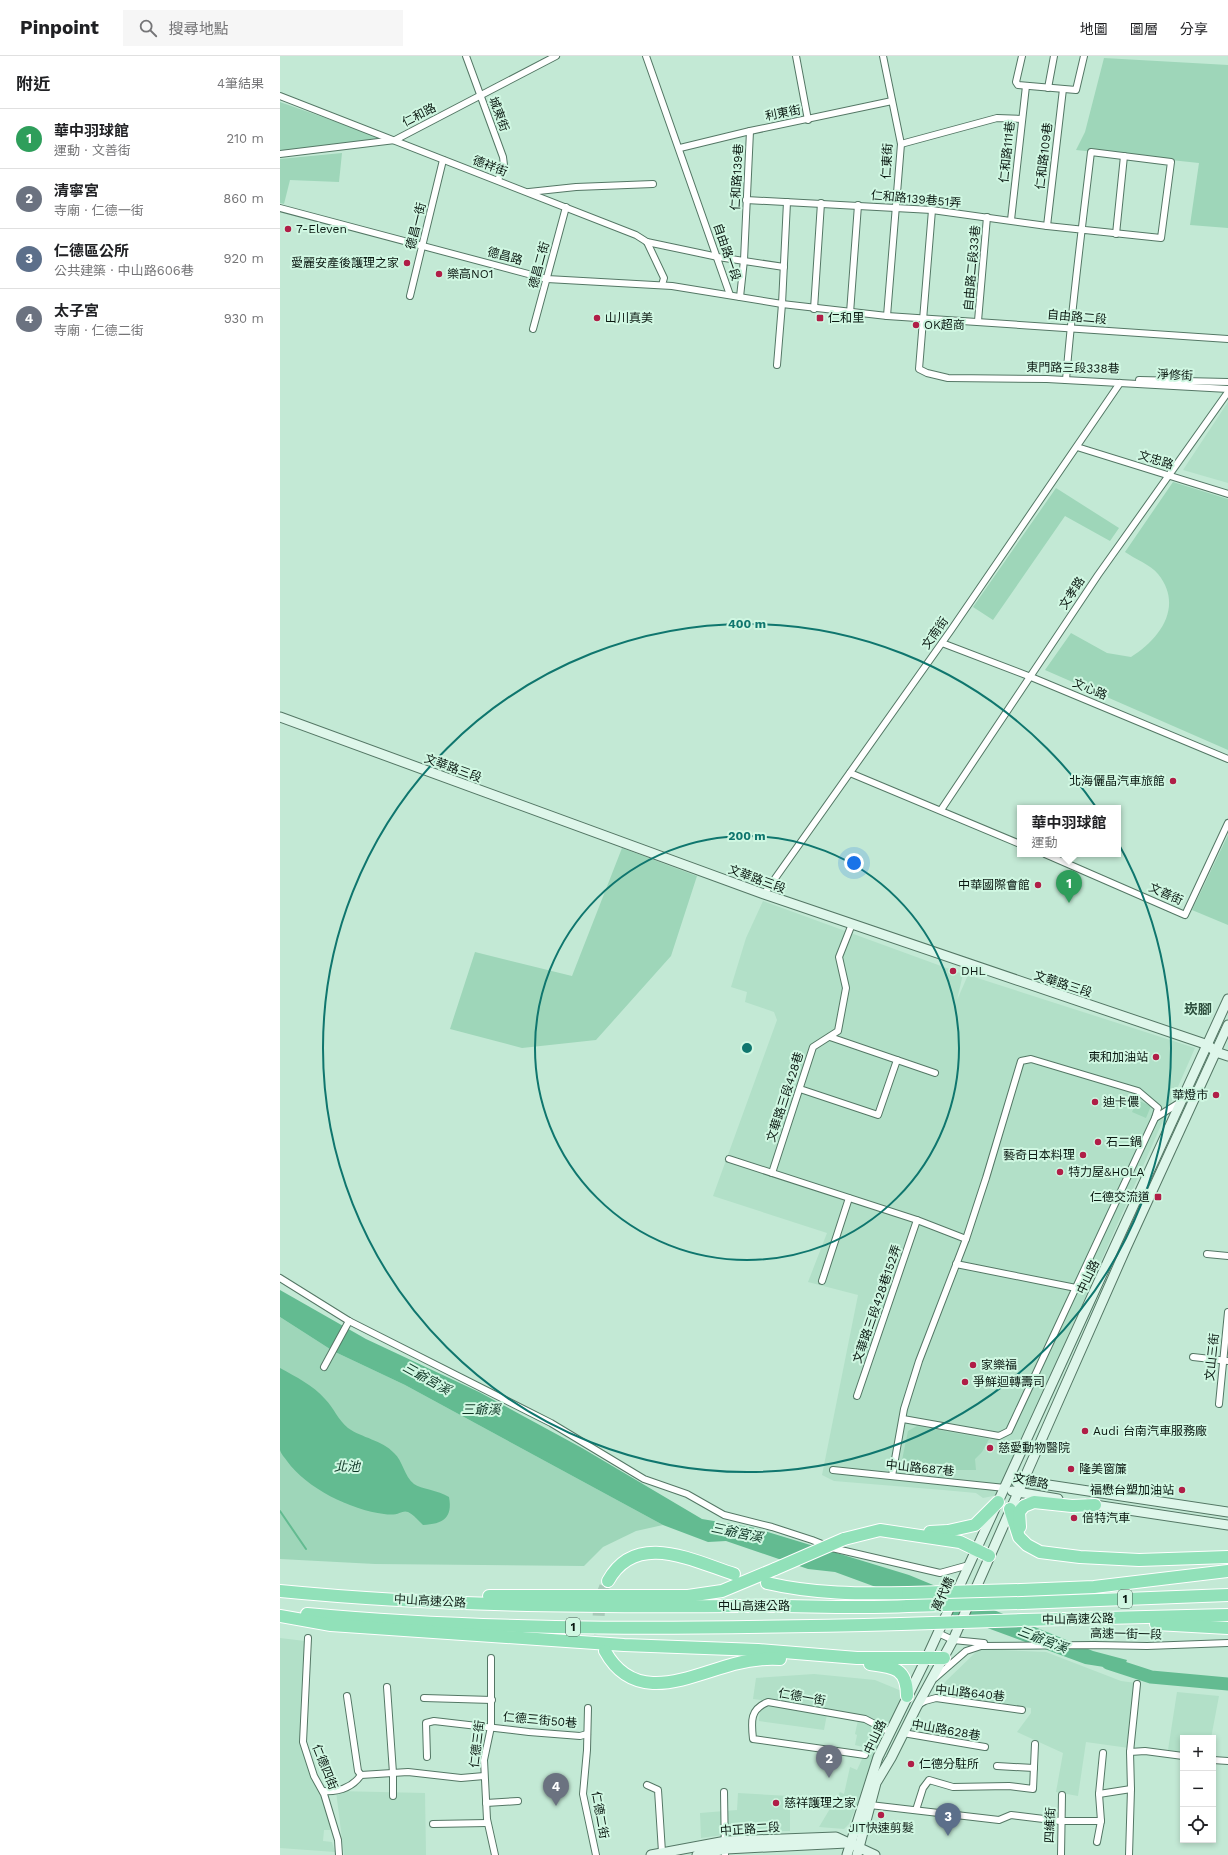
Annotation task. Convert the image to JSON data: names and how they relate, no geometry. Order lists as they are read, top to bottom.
{
  "streets": {
    "highway": ["1", "中山高速公路"],
    "main road": [
      "文華路三段",
      "中山路",
      "文德路",
      "萬代橋",
      "中正路二段"
    ],
    "street": [
      "利東街",
      "城東街",
      "仁和路",
      "仁和路111巷",
      "仁和路109巷",
      "仁東街",
      "德祥街",
      "仁和路139巷",
      "仁和路139巷51弄",
      "德昌一街",
      "自由路一段",
      "德昌路",
      "德昌二街",
      "自由路二段33巷",
      "自由路二段",
      "東門路三段338巷",
      "淨修街",
      "文忠路",
      "文孝路",
      "文南街",
      "文心路",
      "文善街",
      "文華路三段428巷",
      "文華路三段428巷152弄",
      "文山三街",
      "中山路687巷",
      "高速一街一段",
      "中山路640巷",
      "仁德一街",
      "仁德三街50巷",
      "中山路628巷",
      "仁德三街",
      "仁德四街",
      "仁德二街",
      "四維街"
    ]
  },
  "crossings": [
    ["利東街", "仁東街"],
    ["利東街", "仁和路139巷"],
    ["利東街", "自由路一段"],
    ["城東街", "仁和路"],
    ["城東街", "德祥街"],
    ["仁和路", "德祥街"],
    ["仁和路111巷", "仁和路139巷51弄"],
    ["仁和路109巷", "仁和路139巷51弄"],
    ["仁東街", "仁和路139巷51弄"],
    ["仁東街", "自由路一段"],
    ["德祥街", "仁和路139巷"],
    ["德祥街", "德昌一街"],
    ["德祥街", "自由路一段"],
    ["德祥街", "德昌二街"],
    ["仁和路139巷", "仁和路139巷51弄"],
    ["仁和路139巷", "自由路一段"],
    ["仁和路139巷51弄", "自由路二段33巷"],
    ["德昌一街", "德昌路"],
    ["自由路一段", "德昌路"],
    ["自由路一段", "自由路二段"],
    ["自由路一段", "東門路三段338巷"],
    ["德昌路", "德昌二街"],
    ["自由路二段33巷", "自由路二段"],
    ["自由路二段", "東門路三段338巷"],
    ["東門路三段338巷", "淨修街"],
    ["東門路三段338巷", "文南街"],
    ["淨修街", "文南街"],
    ["文忠路", "文孝路"],
    ["文忠路", "文南街"],
    ["文孝路", "文心路"],
    ["文南街", "文心路"],
    ["文南街", "文華路三段"],
    ["文華路三段", "文華路三段428巷"],
    ["文華路三段", "中山路"],
    ["中山路", "中山路687巷"],
    ["中山路", "文德路"],
    ["中山路", "萬代橋"],
    ["中山路", "高速一街一段"],
    ["中山路", "中山路640巷"],
    ["中山路", "仁德一街"],
    ["中山路", "中山路628巷"],
    ["中山路", "中正路二段"],
    ["中山路687巷", "文德路"],
    ["萬代橋", "高速一街一段"],
    ["仁德三街50巷", "仁德三街"],
    ["仁德三街50巷", "仁德二街"]
  ],
  "districts": ["崁腳"],
  "water": ["三爺宮溪", "三爺溪", "北池"],
  "places": {
    "other": [
      "7-Eleven",
      "愛麗安產後護理之家",
      "樂高NO1",
      "山川真美",
      "OK超商",
      "北海儷晶汽車旅館",
      "中華國際會館",
      "DHL",
      "東和加油站",
      "華燈市",
      "迪卡儂",
      "石二鍋",
      "藝奇日本料理",
      "特力屋&HOLA",
      "家樂福",
      "爭鮮迴轉壽司",
      "Audi 台南汽車服務廠",
      "慈愛動物醫院",
      "隆美窗簾",
      "福懋台塑加油站",
      "倍特汽車",
      "仁德分駐所",
      "慈祥護理之家",
      "JIT快速剪髮"
    ],
    "transit": ["仁和里", "仁德交流道"]
  },
  "page": {
    "header": "Pinpoint",
    "search": "搜尋地點",
    "nav": ["地圖", "圖層", "分享"],
    "heading": ["附近", "4筆結果"],
    "list": [
      {
        "mark": "1",
        "name": "華中羽球館",
        "note": "運動 · 文善街",
        "value": "210 m"
      },
      {
        "mark": "2",
        "name": "清寧宮",
        "note": "寺廟 · 仁德一街",
        "value": "860 m"
      },
      {
        "mark": "3",
        "name": "仁德區公所",
        "note": "公共建築 · 中山路606巷",
        "value": "920 m"
      },
      {
        "mark": "4",
        "name": "太子宮",
        "note": "寺廟 · 仁德二街",
        "value": "930 m"
      }
    ],
    "popup": ["華中羽球館", "運動"],
    "pins": [
      "1",
      "2",
      "4",
      "3"
    ],
    "map_buttons": ["+", "−"]
  },
  "rings": ["400 m", "200 m"]
}
